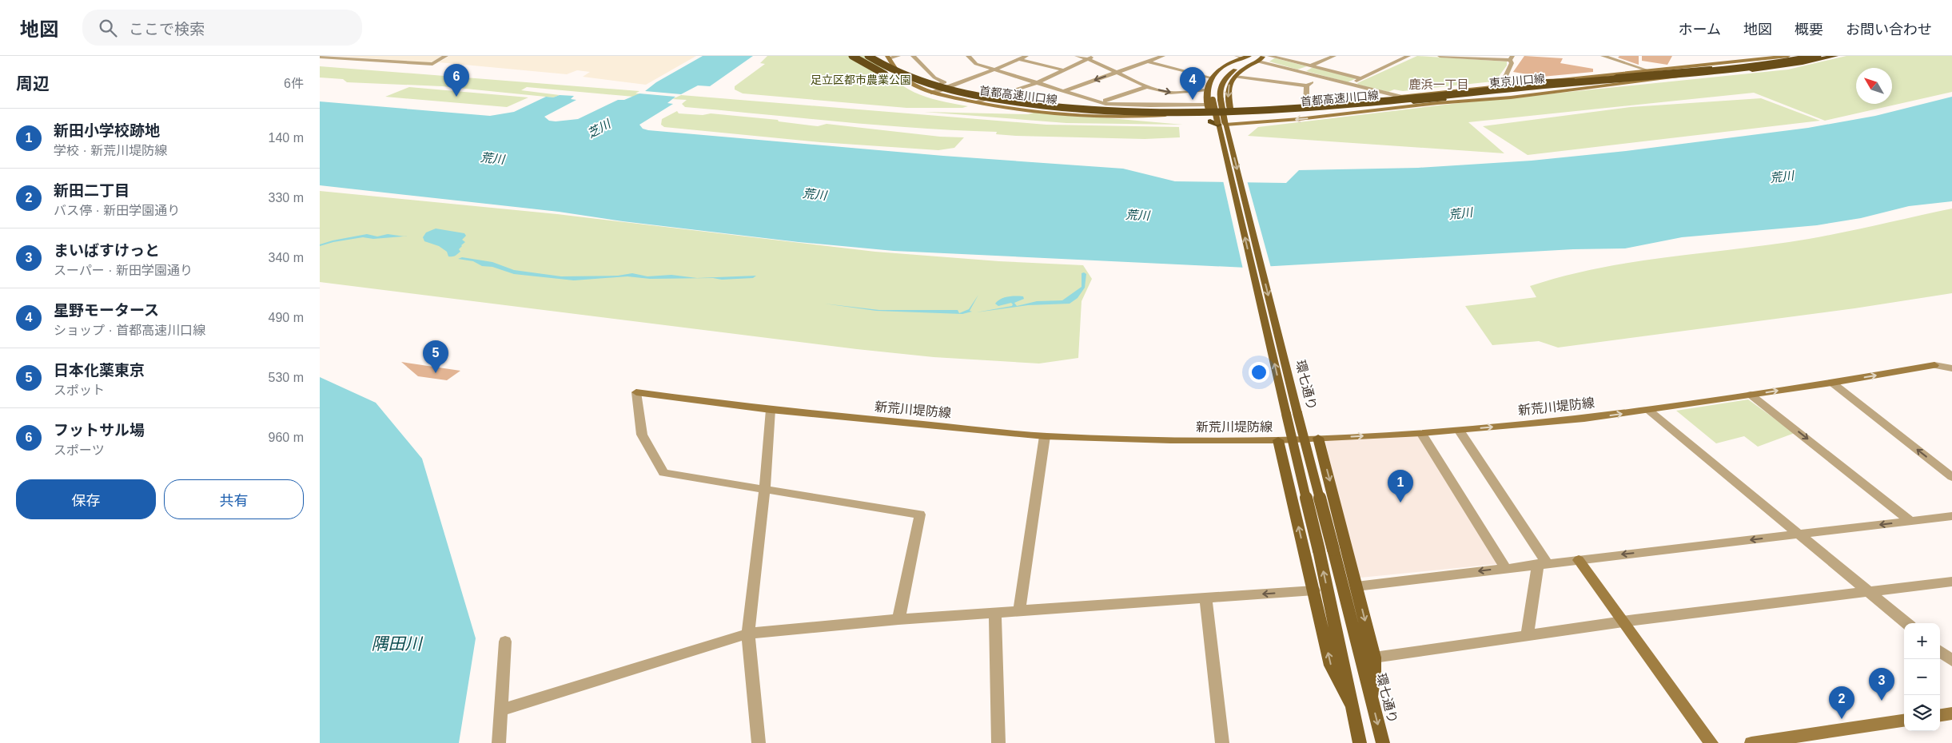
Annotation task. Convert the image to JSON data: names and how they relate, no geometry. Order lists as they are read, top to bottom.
{
  "streets": {
    "highway": ["首都高速川口線"],
    "main road": ["環七通り"],
    "street": ["東京川口線", "新荒川堤防線"]
  },
  "crossings": [
    ["東京川口線", "環七通り"]
  ],
  "districts": ["鹿浜一丁目"],
  "water": ["芝川", "荒川", "隅田川"],
  "parks": ["足立区都市農業公園"],
  "north": "top left",
  "page": {
    "header": "地図",
    "search": "ここで検索",
    "nav": [
      "ホーム",
      "地図",
      "概要",
      "お問い合わせ"
    ],
    "heading": ["周辺", "6件"],
    "pins": [
      "6",
      "4",
      "5",
      "1",
      "3",
      "2"
    ],
    "list": [
      {
        "mark": "1",
        "name": "新田小学校跡地",
        "note": "学校 · 新荒川堤防線",
        "value": "140 m"
      },
      {
        "mark": "2",
        "name": "新田二丁目",
        "note": "バス停 · 新田学園通り",
        "value": "330 m"
      },
      {
        "mark": "3",
        "name": "まいばすけっと",
        "note": "スーパー · 新田学園通り",
        "value": "340 m"
      },
      {
        "mark": "4",
        "name": "星野モータース",
        "note": "ショップ · 首都高速川口線",
        "value": "490 m"
      },
      {
        "mark": "5",
        "name": "日本化薬東京",
        "note": "スポット",
        "value": "530 m"
      },
      {
        "mark": "6",
        "name": "フットサル場",
        "note": "スポーツ",
        "value": "960 m"
      }
    ],
    "buttons": ["保存", "共有"],
    "map_buttons": ["+", "−"]
  }
}
